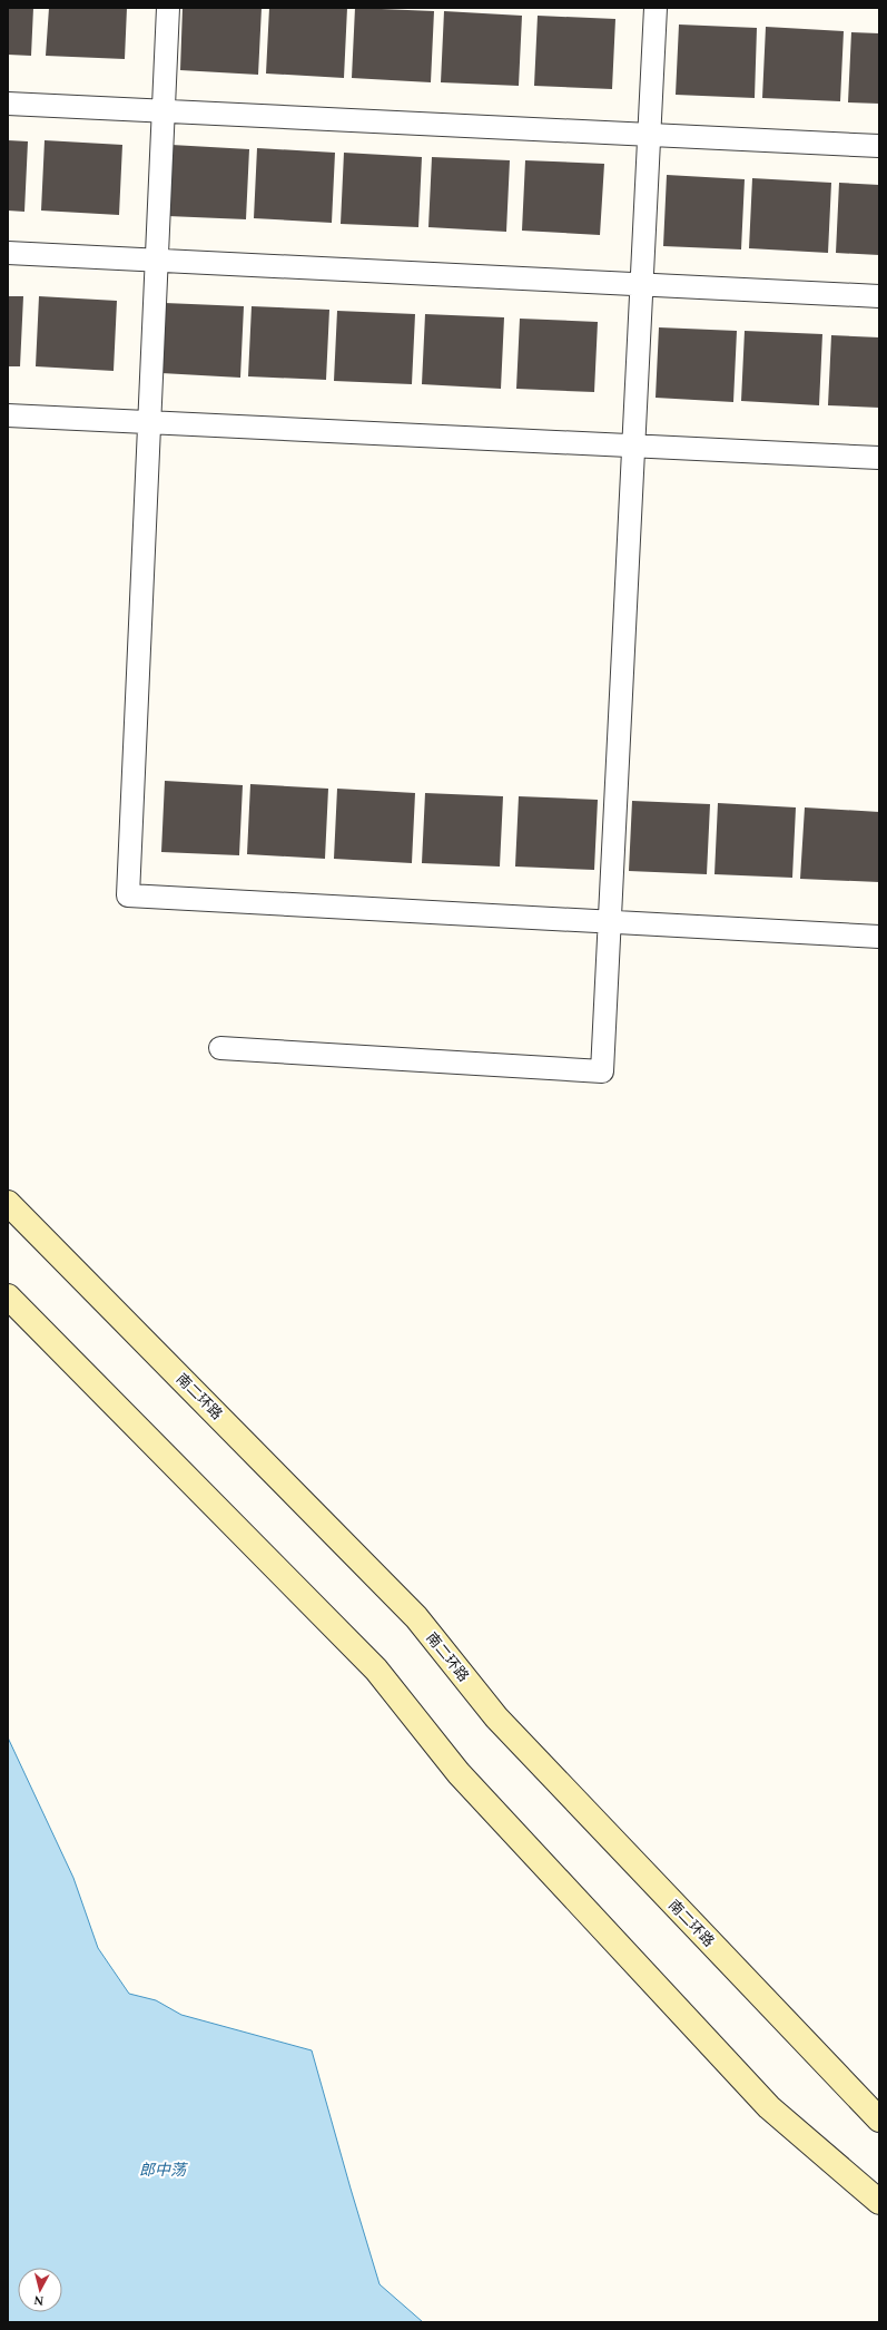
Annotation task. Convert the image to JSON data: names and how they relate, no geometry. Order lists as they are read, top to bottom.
{
  "streets": {
    "main road": ["南二环路"]
  },
  "water": ["郎中荡"],
  "north": "bottom"
}
